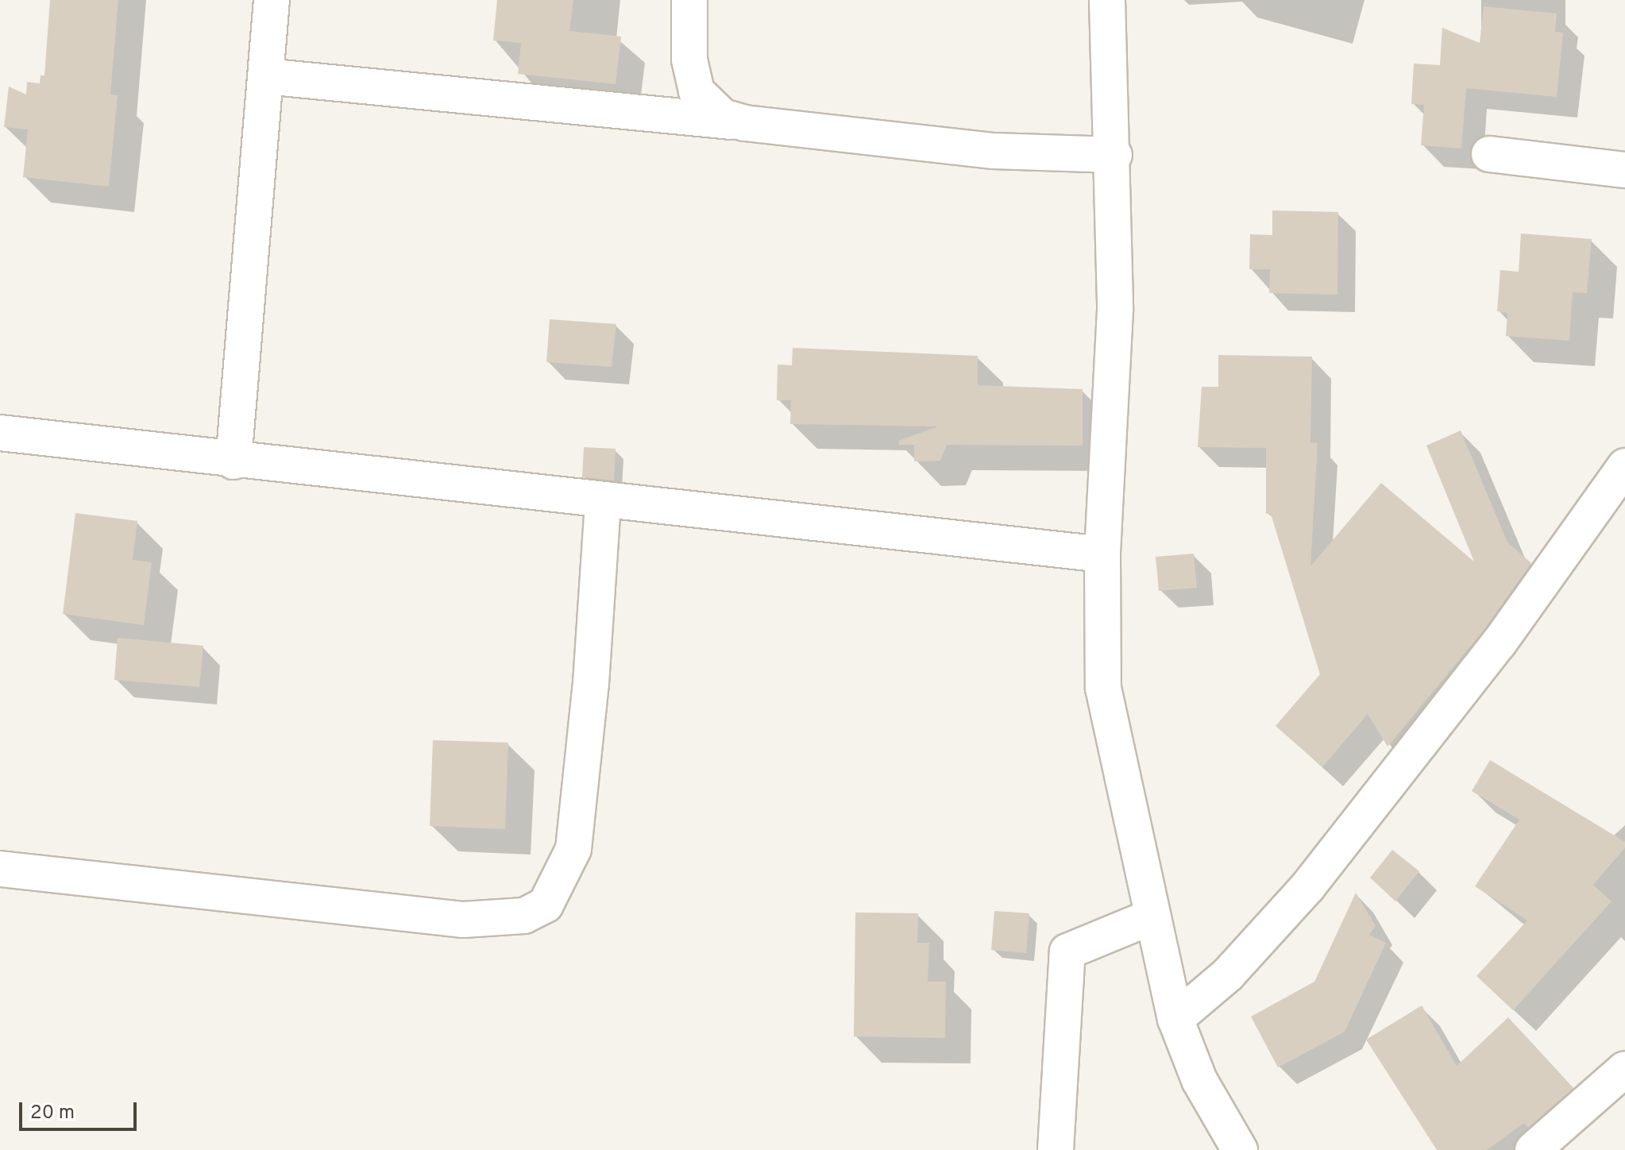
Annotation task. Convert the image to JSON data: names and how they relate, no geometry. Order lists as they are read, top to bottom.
{
  "scale_bar": "20 m"
}
